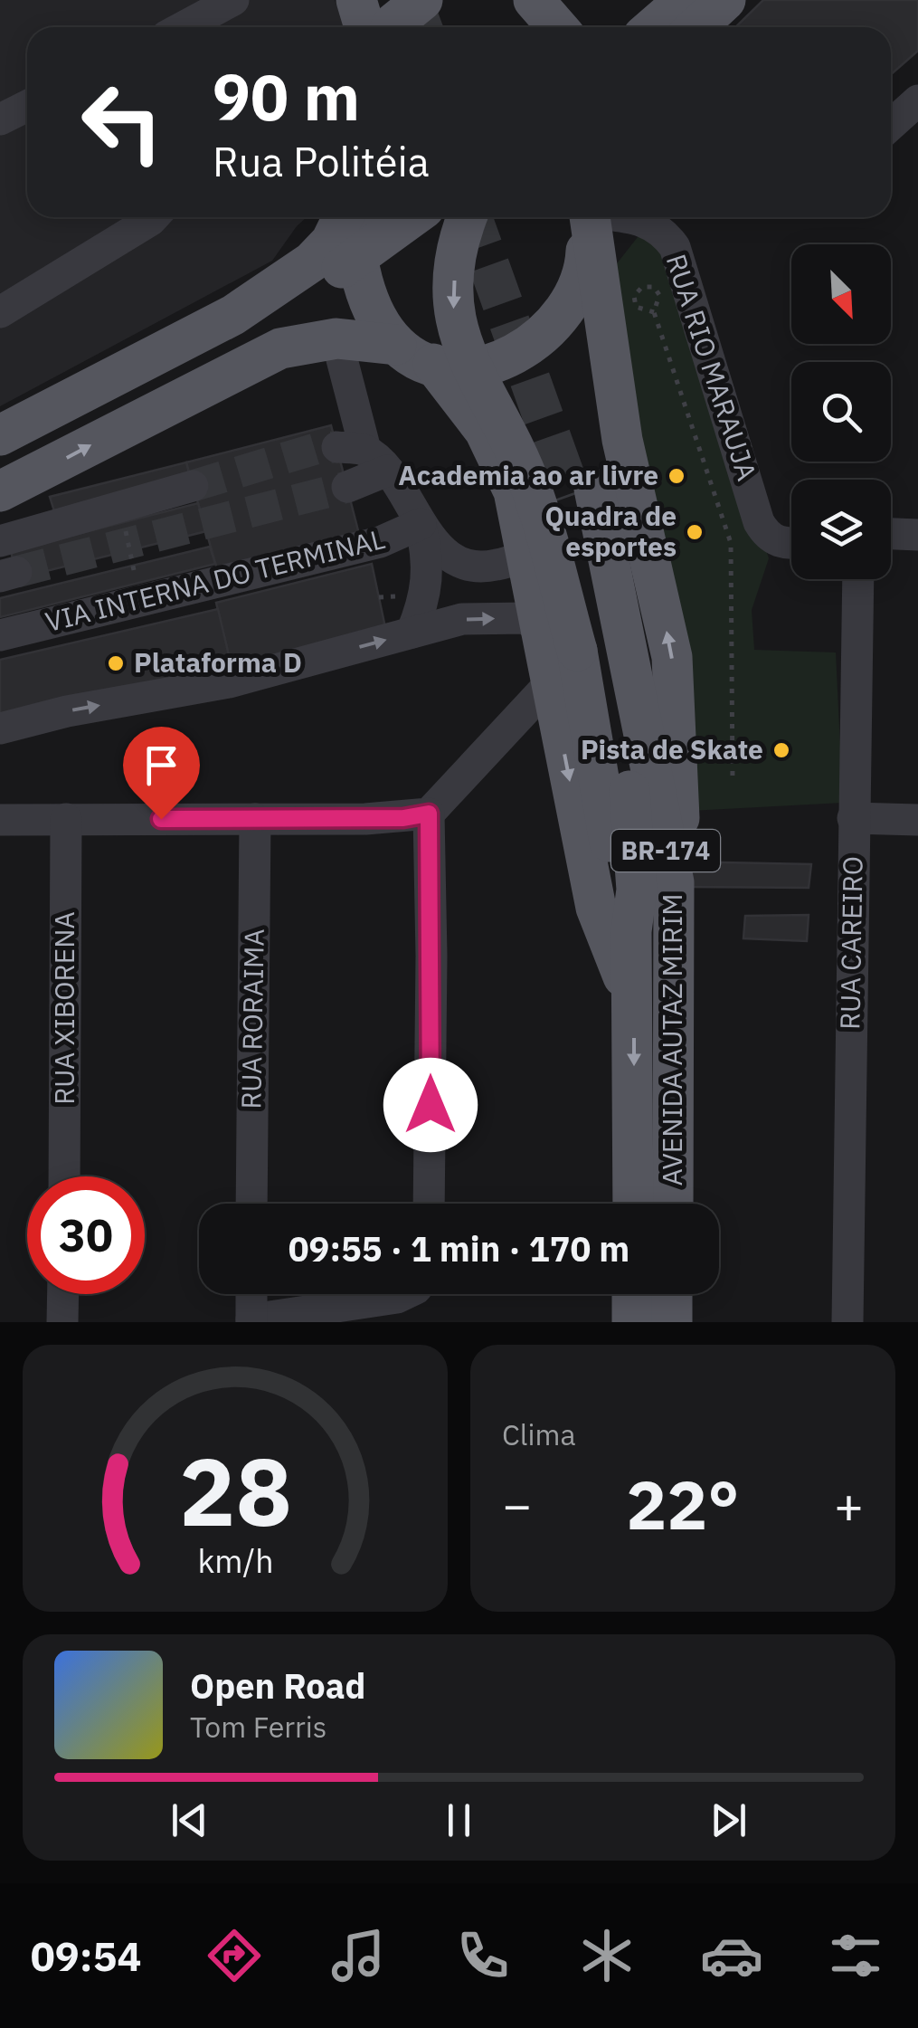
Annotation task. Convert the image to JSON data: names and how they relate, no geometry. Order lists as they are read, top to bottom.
{
  "streets": {
    "main road": ["BR-174", "AVENIDA AUTAZ MIRIM"],
    "street": [
      "RUA RIO MARAUJA",
      "VIA INTERNA DO TERMINAL",
      "RUA CAREIRO",
      "RUA XIBORENA",
      "RUA RORAIMA"
    ]
  },
  "places": [
    "Academia ao ar livre",
    "Quadra de esportes",
    "Plataforma D",
    "Pista de Skate"
  ],
  "north": "bottom right",
  "page": {
    "turn": ["90 m", "Rua Politéia"],
    "limit": "30",
    "trip": "09:55 · 1 min · 170 m",
    "tile": "Clima",
    "heat": ["−", "22°", "+"],
    "song": ["Open Road", "Tom Ferris"],
    "tabs": "09:54",
    "gauge": ["28", "km/h"]
  }
}
